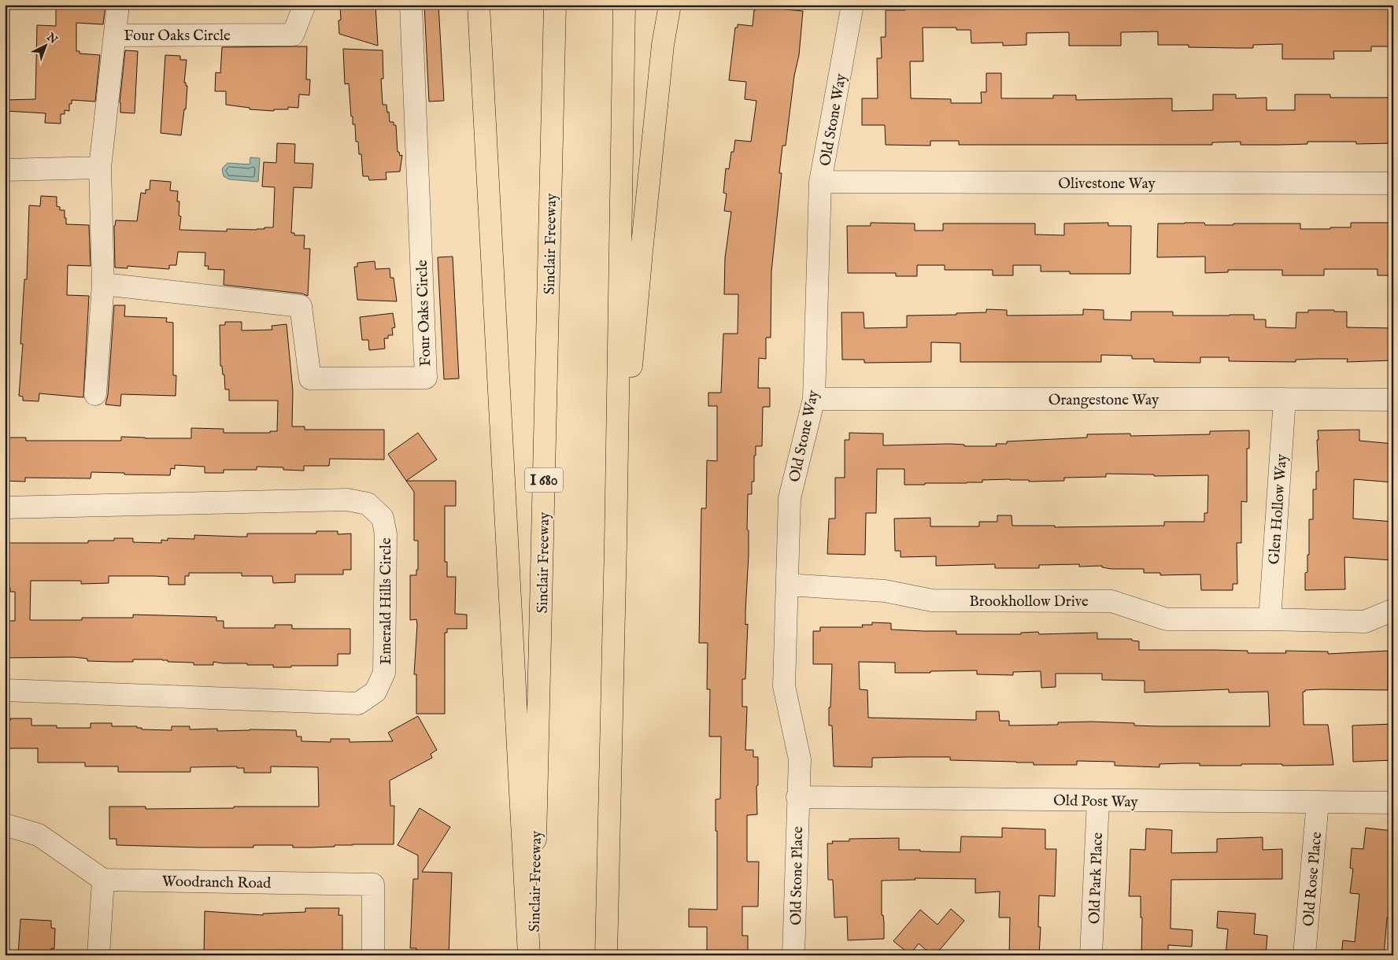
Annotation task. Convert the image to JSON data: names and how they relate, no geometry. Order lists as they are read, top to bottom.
{
  "streets": {
    "highway": ["Sinclair Freeway", "I 680"],
    "street": [
      "Four Oaks Circle",
      "Old Stone Way",
      "Olivestone Way",
      "Orangestone Way",
      "Glen Hollow Way",
      "Brookhollow Drive",
      "Emerald Hills Circle",
      "Old Post Way",
      "Old Stone Place",
      "Old Park Place",
      "Old Rose Place",
      "Woodranch Road"
    ]
  },
  "crossings": [
    ["Old Stone Way", "Olivestone Way"],
    ["Old Stone Way", "Orangestone Way"],
    ["Old Stone Way", "Brookhollow Drive"],
    ["Old Stone Way", "Old Post Way"],
    ["Old Stone Way", "Old Stone Place"],
    ["Orangestone Way", "Glen Hollow Way"],
    ["Glen Hollow Way", "Brookhollow Drive"],
    ["Old Post Way", "Old Stone Place"],
    ["Old Post Way", "Old Park Place"],
    ["Old Post Way", "Old Rose Place"]
  ],
  "north": "top right"
}
